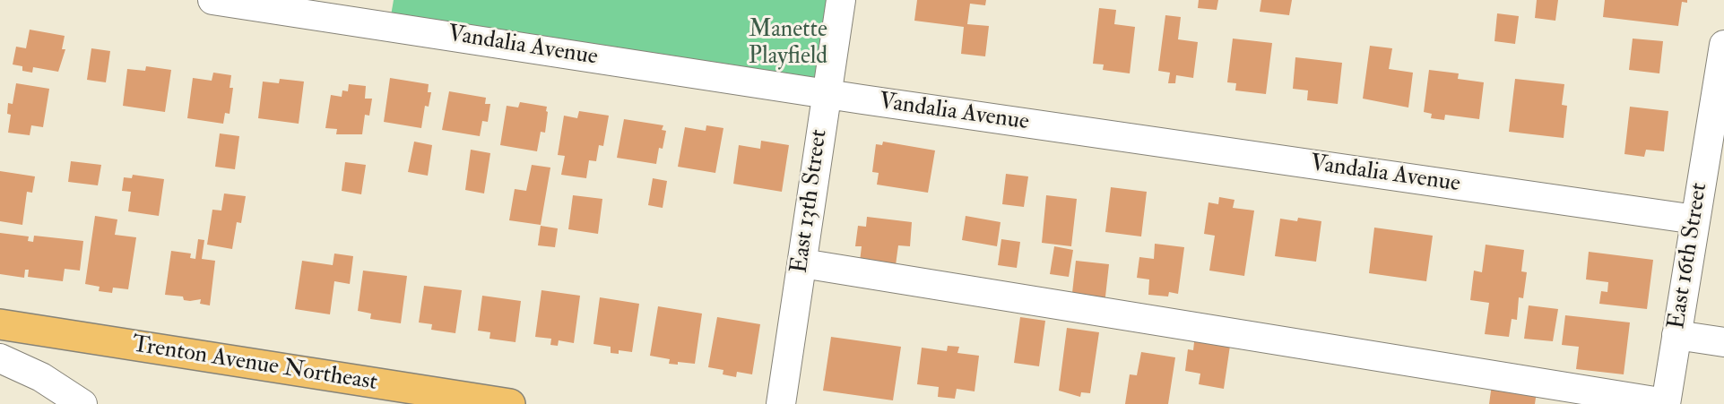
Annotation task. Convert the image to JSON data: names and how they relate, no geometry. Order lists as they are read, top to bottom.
{
  "streets": {
    "main road": ["Trenton Avenue Northeast"],
    "street": ["Vandalia Avenue", "East 13th Street", "East 16th Street"]
  },
  "crossings": [
    ["Vandalia Avenue", "East 13th Street"],
    ["Vandalia Avenue", "East 16th Street"]
  ],
  "parks": ["Manette Playfield"]
}
